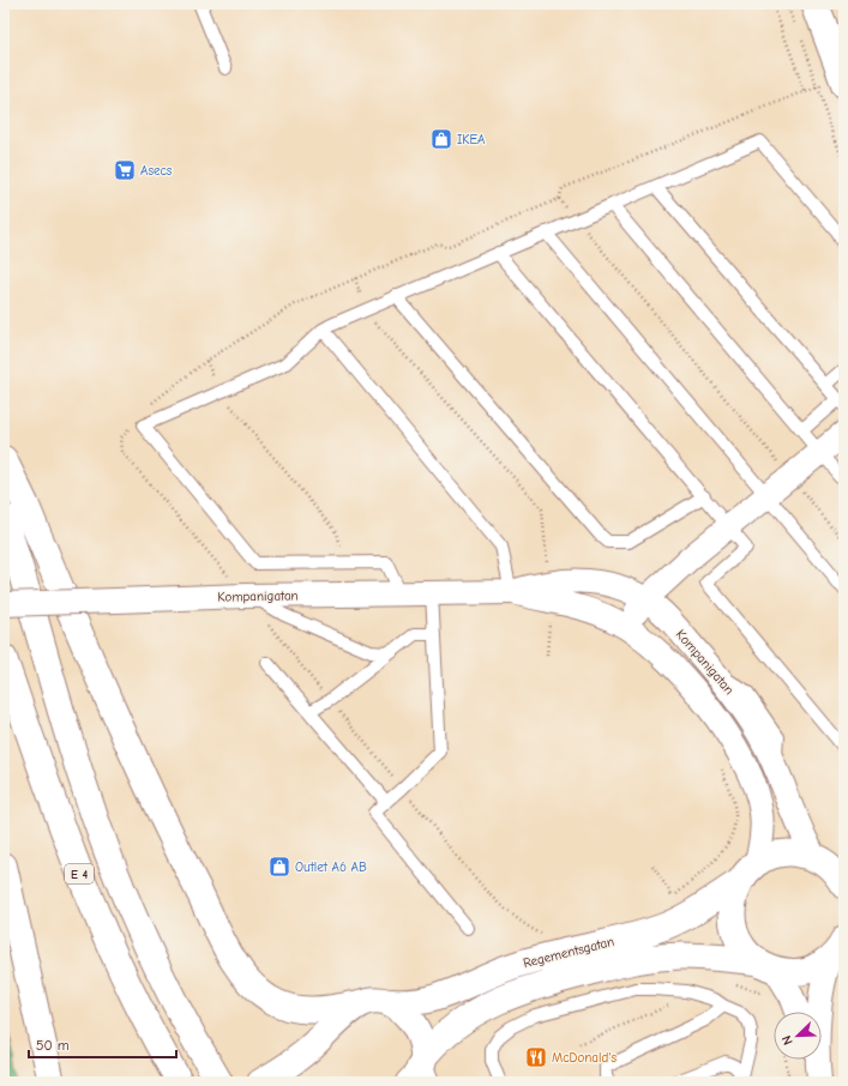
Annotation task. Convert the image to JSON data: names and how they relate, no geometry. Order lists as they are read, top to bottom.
{
  "streets": {
    "main road": ["E 4", "Regementsgatan"],
    "street": ["Kompanigatan"]
  },
  "places": {
    "shop": ["IKEA", "Outlet A6 AB"],
    "supermarket": ["Asecs"],
    "restaurant": ["McDonald's"]
  },
  "scale_bar": "50 m",
  "north": "bottom left"
}
